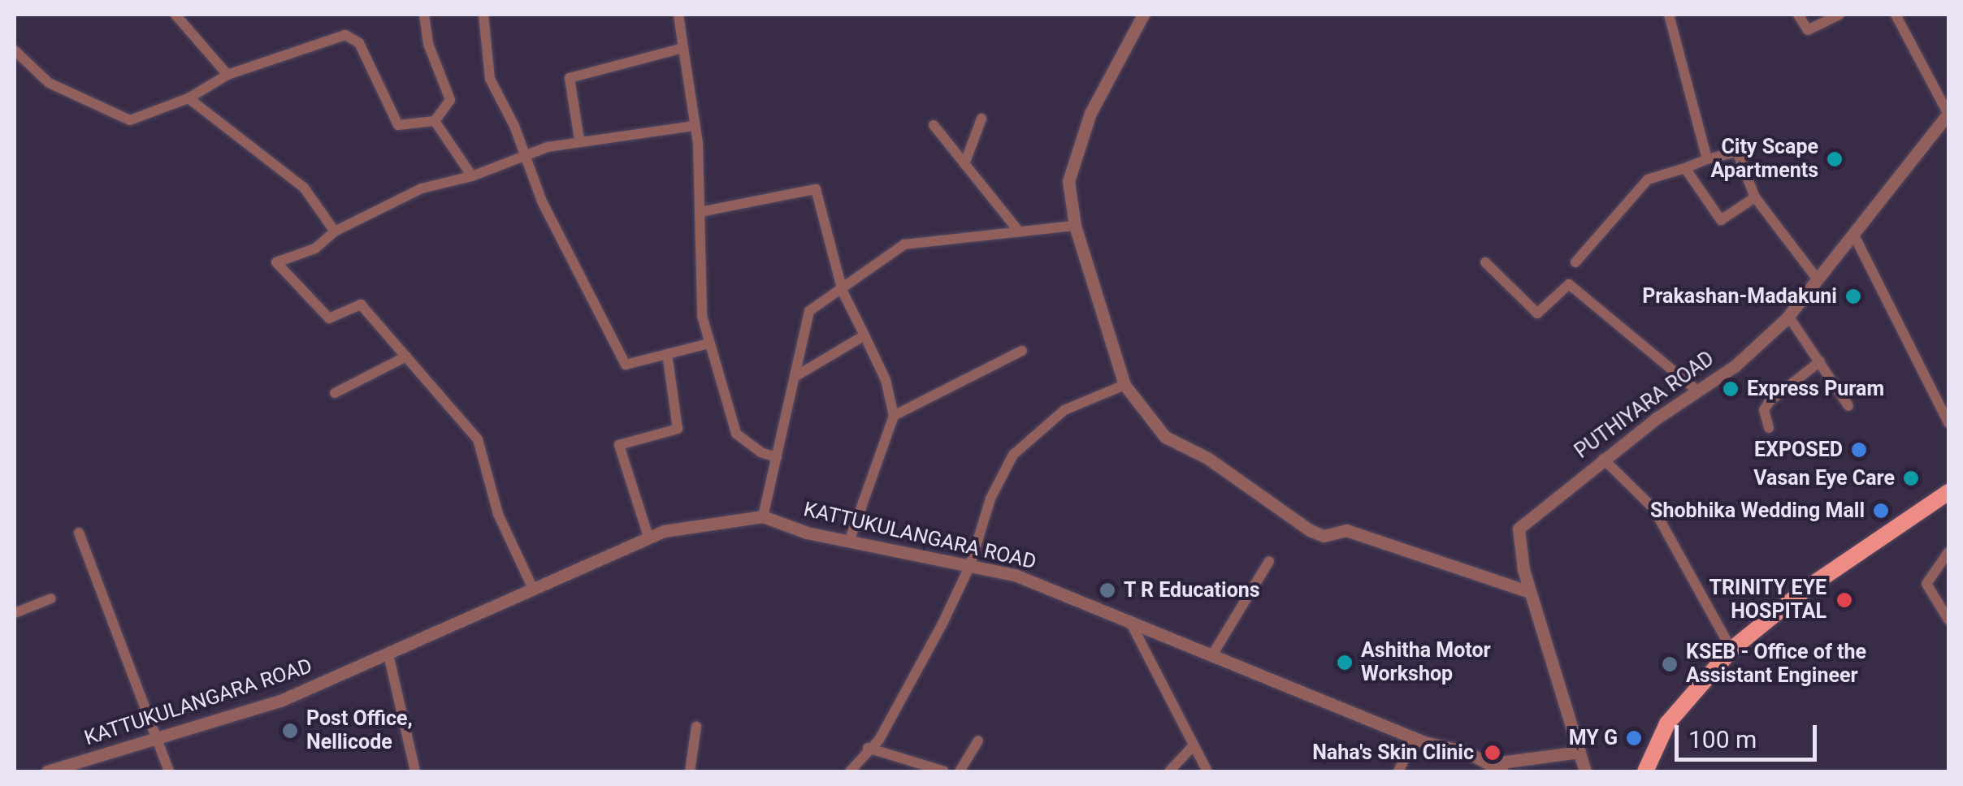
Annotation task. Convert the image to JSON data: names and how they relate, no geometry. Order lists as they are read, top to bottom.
{
  "streets": {
    "street": ["PUTHIYARA ROAD", "KATTUKULANGARA ROAD"]
  },
  "places": [
    "City Scape Apartments",
    "Prakashan-Madakuni",
    "Express Puram",
    "EXPOSED",
    "Vasan Eye Care",
    "Shobhika Wedding Mall",
    "T R Educations",
    "TRINITY EYE HOSPITAL",
    "Ashitha Motor Workshop",
    "KSEB - Office of the Assistant Engineer",
    "Post Office, Nellicode",
    "MY G",
    "Naha's Skin Clinic"
  ],
  "scale_bar": "100 m"
}
